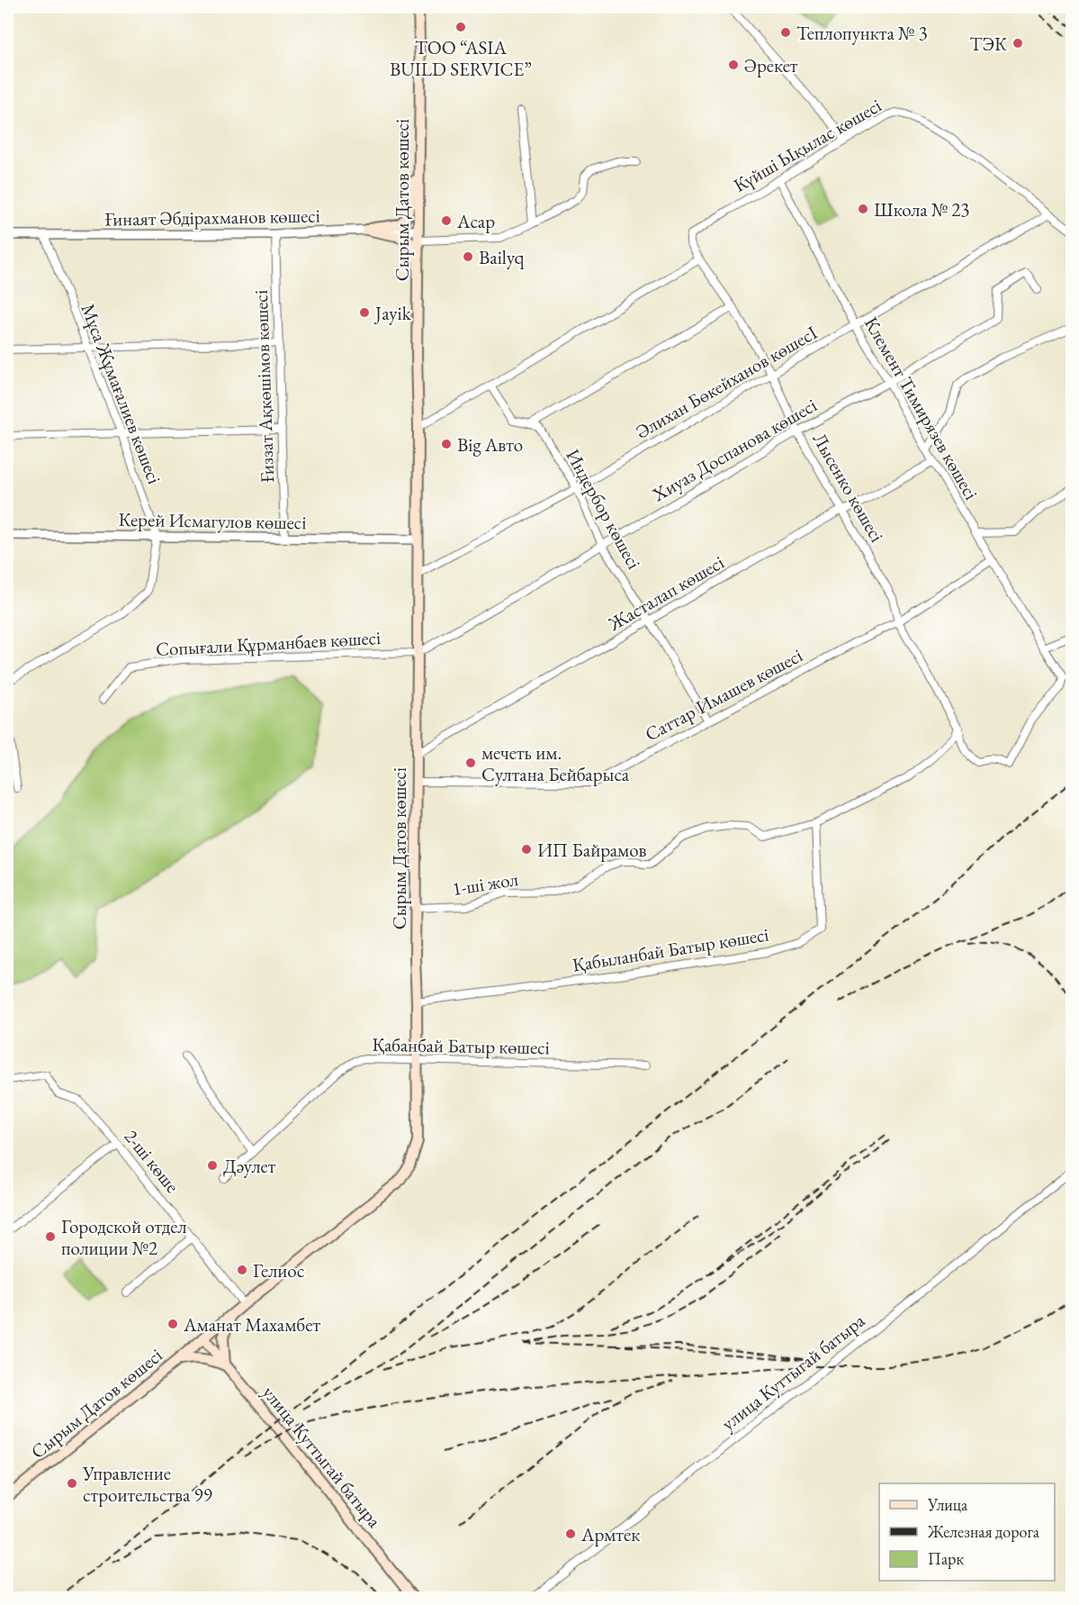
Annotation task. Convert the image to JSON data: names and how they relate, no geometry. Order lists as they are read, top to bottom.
{
  "streets": {
    "main road": ["Сырым Датов көшесі", "улица Куттыгай батыра"],
    "street": [
      "Күйші Ықылас көшесі",
      "Ғинаят Әбдірахманов көшесі",
      "Әлихан Бөкейханов көшесI",
      "Ғиззат Ақкөшімов көшесi",
      "Мұса Жұмағалиев көшесі",
      "Клемент Тимирязев көшесі",
      "Хиуаз Доспанова көшесі",
      "Лысенко көшесі",
      "Индербор көшесі",
      "Керей Исмагулов көшесі",
      "Жасталап көшесі",
      "Сопығали Құрманбаев көшесі",
      "Саттар Имашев көшесі",
      "1-ші жол",
      "Қабыланбай Батыр көшесі",
      "Қабанбай Батыр көшесі",
      "2-ші көше"
    ]
  },
  "crossings": [
    ["Күйші Ықылас көшесі", "Әлихан Бөкейханов көшесI"],
    ["Күйші Ықылас көшесі", "Клемент Тимирязев көшесі"],
    ["Күйші Ықылас көшесі", "Лысенко көшесі"],
    ["Сырым Датов көшесі", "Ғинаят Әбдірахманов көшесі"],
    ["Сырым Датов көшесі", "Әлихан Бөкейханов көшесI"],
    ["Сырым Датов көшесі", "Хиуаз Доспанова көшесі"],
    ["Сырым Датов көшесі", "Керей Исмагулов көшесі"],
    ["Сырым Датов көшесі", "Жасталап көшесі"],
    ["Сырым Датов көшесі", "Сопығали Құрманбаев көшесі"],
    ["Сырым Датов көшесі", "Саттар Имашев көшесі"],
    ["Сырым Датов көшесі", "1-ші жол"],
    ["Сырым Датов көшесі", "Қабыланбай Батыр көшесі"],
    ["Сырым Датов көшесі", "Қабанбай Батыр көшесі"],
    ["Сырым Датов көшесі", "2-ші көше"],
    ["Сырым Датов көшесі", "улица Куттыгай батыра"],
    ["Ғинаят Әбдірахманов көшесі", "Ғиззат Ақкөшімов көшесi"],
    ["Ғинаят Әбдірахманов көшесі", "Мұса Жұмағалиев көшесі"],
    ["Әлихан Бөкейханов көшесI", "Клемент Тимирязев көшесі"],
    ["Әлихан Бөкейханов көшесI", "Лысенко көшесі"],
    ["Әлихан Бөкейханов көшесI", "Индербор көшесі"],
    ["Ғиззат Ақкөшімов көшесi", "Керей Исмагулов көшесі"],
    ["Мұса Жұмағалиев көшесі", "Керей Исмагулов көшесі"],
    ["Клемент Тимирязев көшесі", "Хиуаз Доспанова көшесі"],
    ["Клемент Тимирязев көшесі", "Жасталап көшесі"],
    ["Клемент Тимирязев көшесі", "Саттар Имашев көшесі"],
    ["Хиуаз Доспанова көшесі", "Лысенко көшесі"],
    ["Хиуаз Доспанова көшесі", "Индербор көшесі"],
    ["Хиуаз Доспанова көшесі", "Сопығали Құрманбаев көшесі"],
    ["Лысенко көшесі", "Жасталап көшесі"],
    ["Лысенко көшесі", "Саттар Имашев көшесі"],
    ["Индербор көшесі", "Жасталап көшесі"],
    ["Индербор көшесі", "Саттар Имашев көшесі"],
    ["1-ші жол", "Қабыланбай Батыр көшесі"]
  ],
  "places": [
    "TOO “ASIA BUILD SERVICE”",
    "Теплопункта № 3",
    "ТЭК",
    "Әрекет",
    "Школа № 23",
    "Асар",
    "Bailyq",
    "Jayik",
    "Big Авто",
    "мечеть им. Султана Бейбарыса",
    "ИП Байрамов",
    "Дәулет",
    "Городской отдел полиции №2",
    "Гелиос",
    "Аманат Махамбет",
    "Управление строительства 99",
    "Армтек"
  ],
  "legend": ["Улица", "Железная дорога", "Парк"]
}
